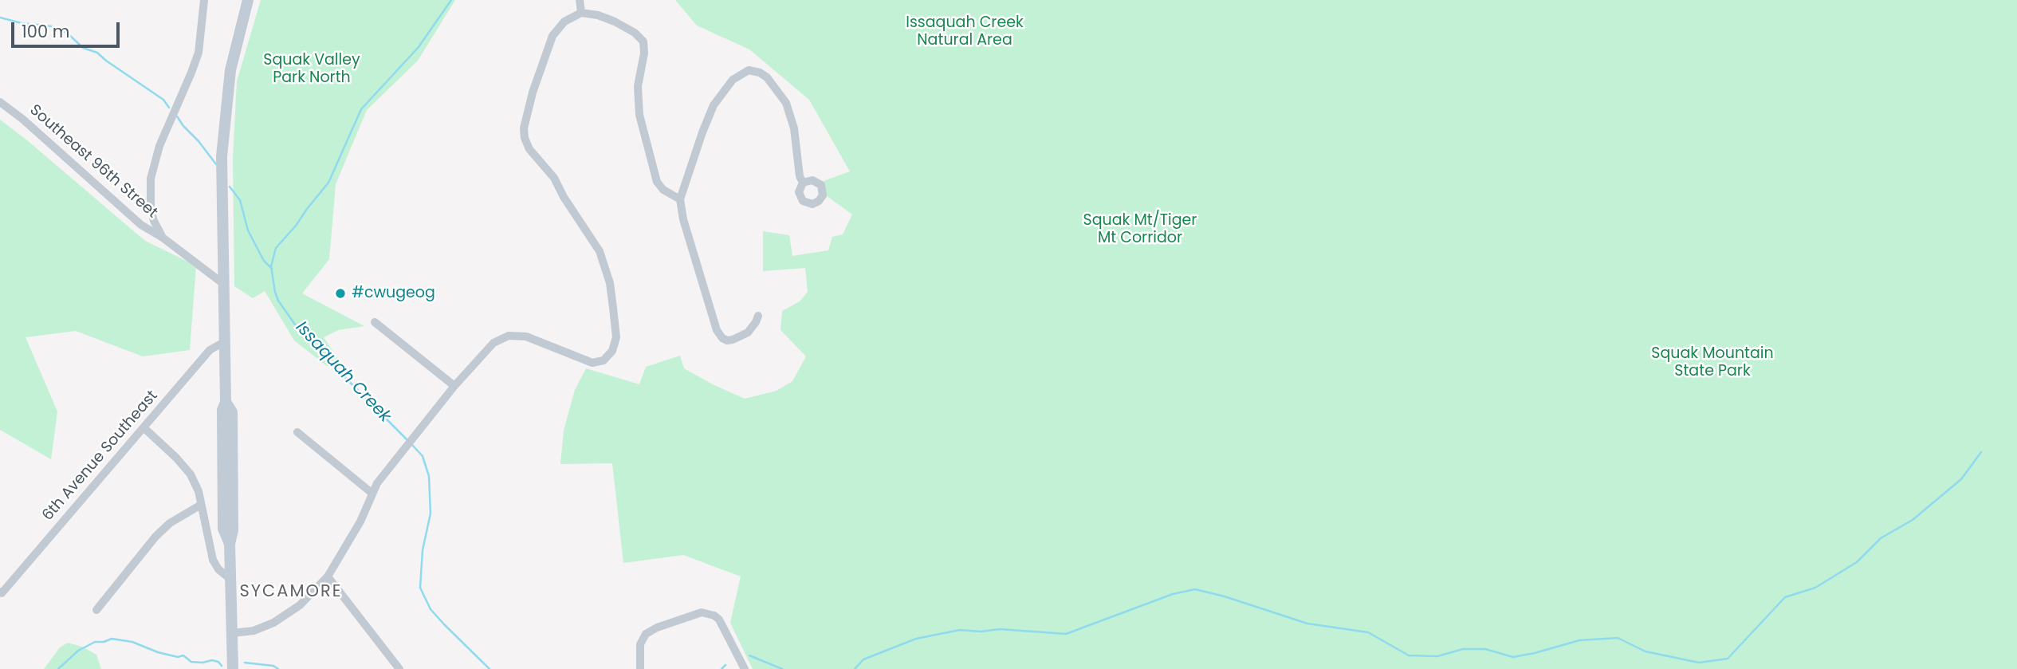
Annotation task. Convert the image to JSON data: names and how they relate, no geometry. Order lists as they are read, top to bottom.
{
  "streets": {
    "street": ["Southeast 96th Street", "6th Avenue Southeast"]
  },
  "districts": ["SYCAMORE"],
  "water": ["Issaquah Creek"],
  "parks": [
    "Issaquah Creek Natural Area",
    "Squak Valley Park North",
    "Squak Mt/Tiger Mt Corridor",
    "Squak Mountain State Park"
  ],
  "places": ["#cwugeog"],
  "scale_bar": "100 m"
}
